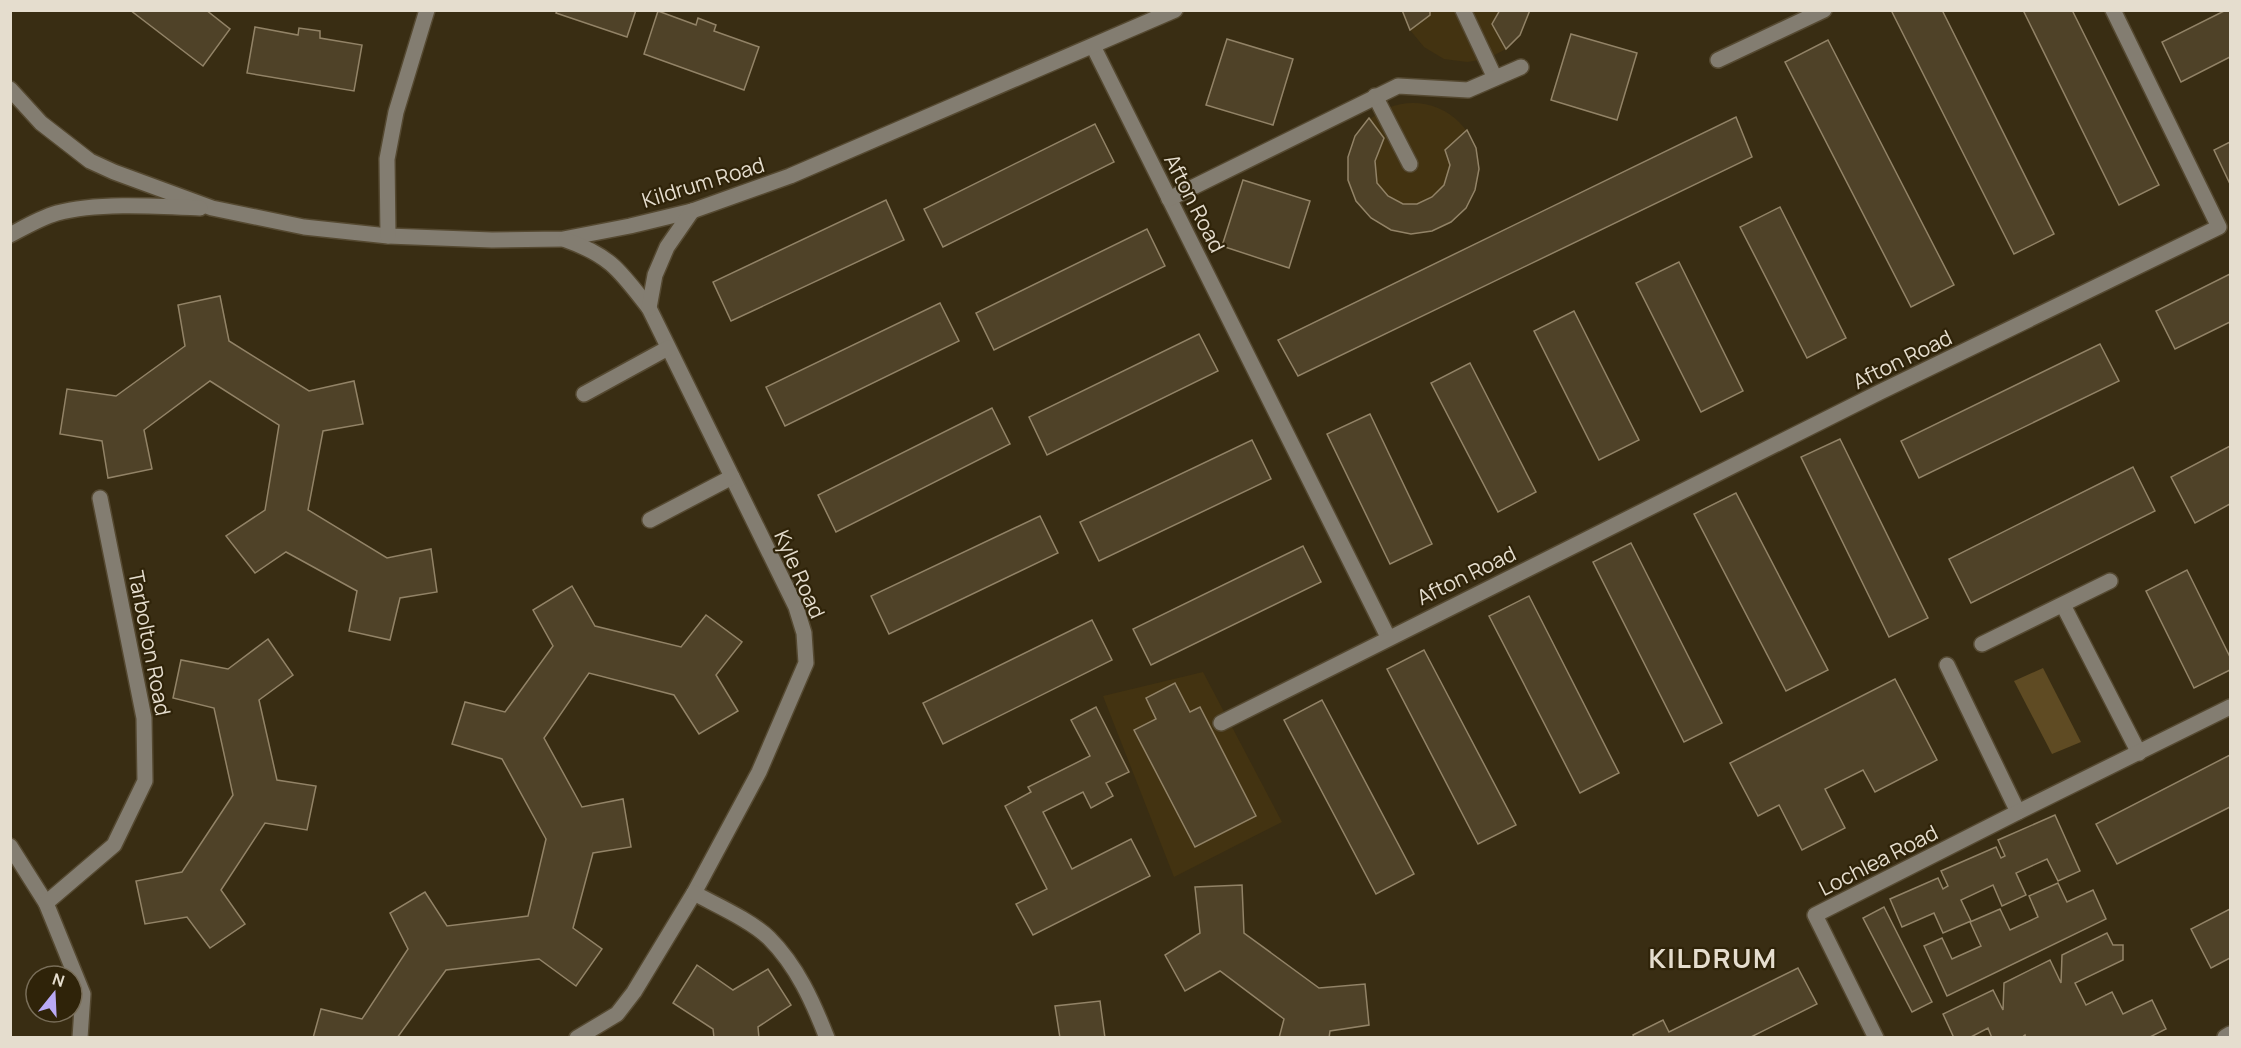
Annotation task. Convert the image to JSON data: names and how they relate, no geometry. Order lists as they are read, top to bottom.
{
  "streets": {
    "street": [
      "Kildrum Road",
      "Afton Road",
      "Kyle Road",
      "Tarbolton Road",
      "Lochlea Road"
    ]
  },
  "crossings": [
    ["Kildrum Road", "Afton Road"],
    ["Kildrum Road", "Kyle Road"]
  ],
  "districts": ["KILDRUM"],
  "north": "top"
}
